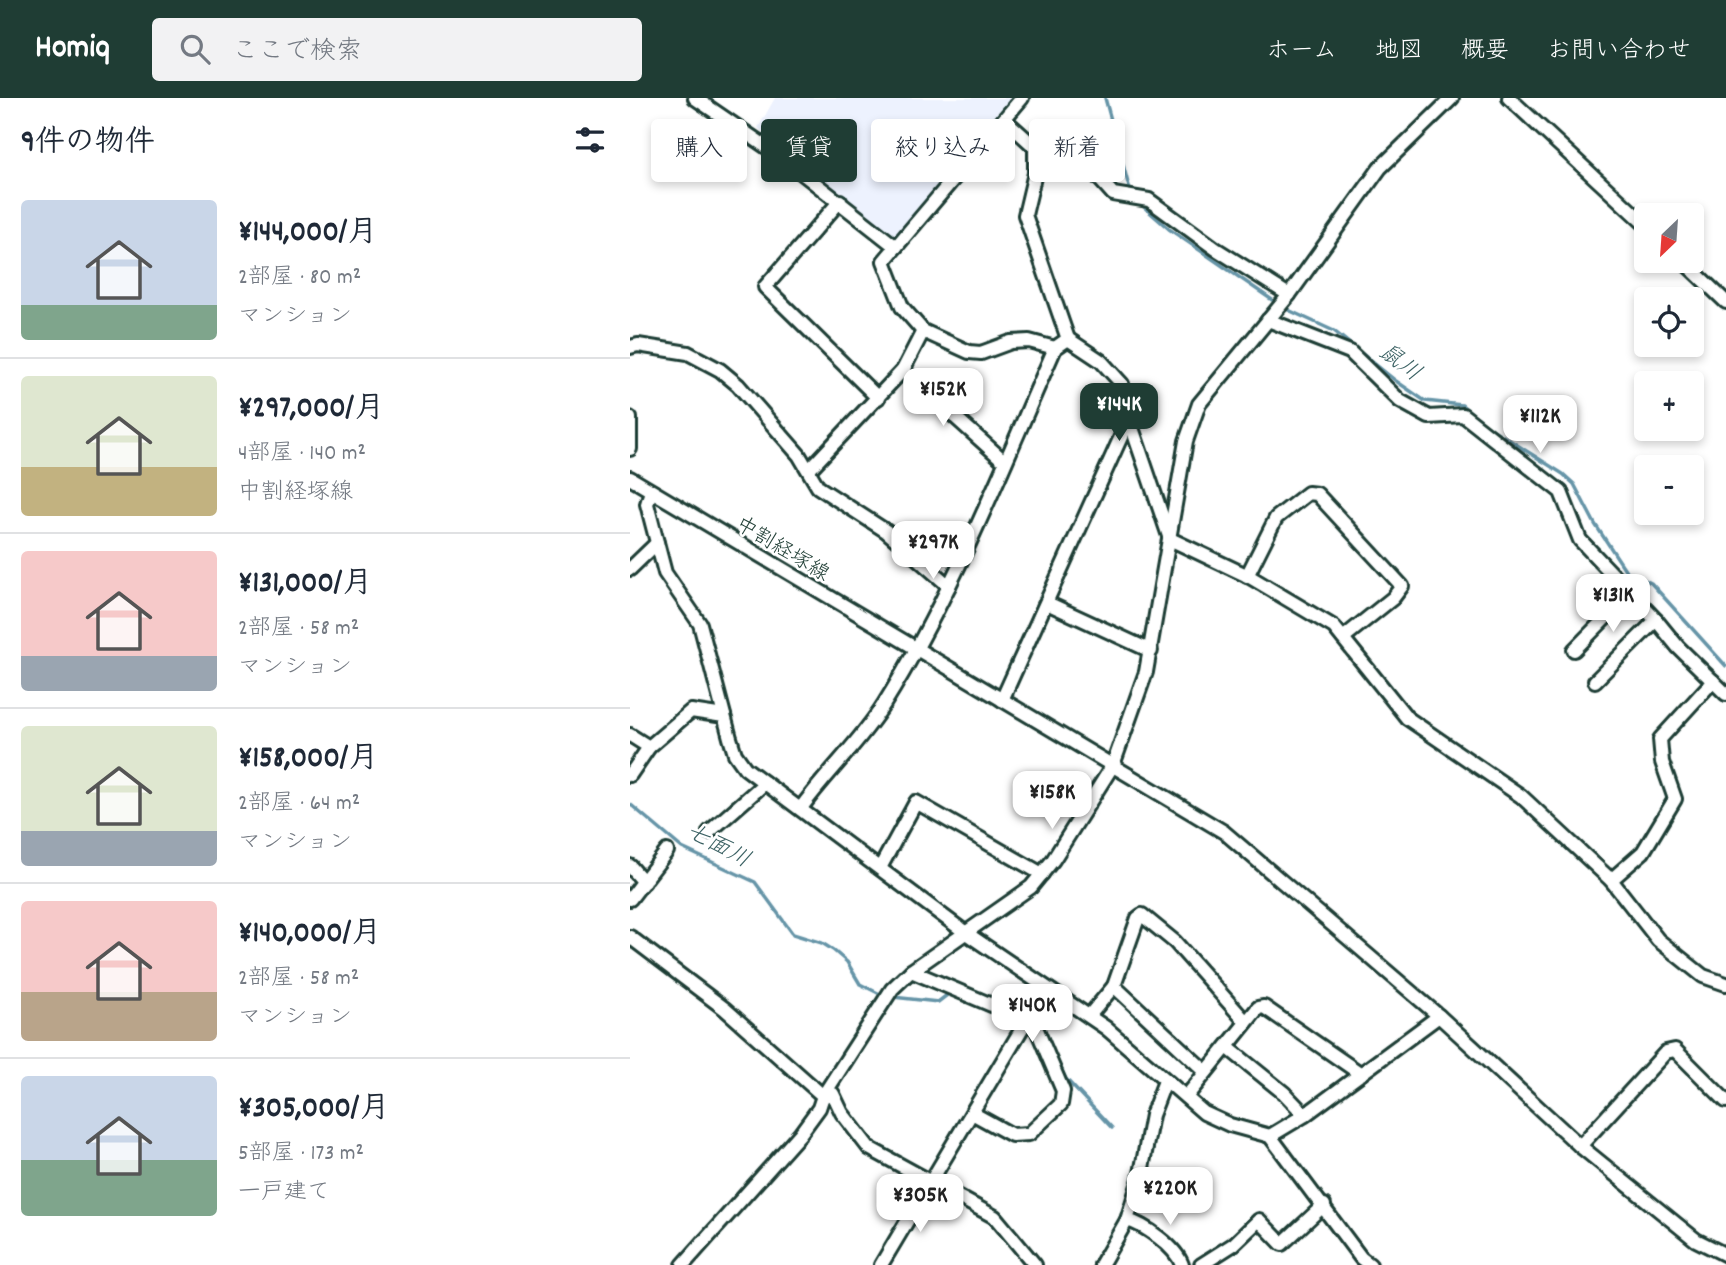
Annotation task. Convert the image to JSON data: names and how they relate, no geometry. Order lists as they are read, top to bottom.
{
  "streets": {
    "street": ["中割経塚線"]
  },
  "water": ["鼠川", "七面川"],
  "north": "bottom left",
  "page": {
    "header": "Homiq",
    "search": "ここで検索",
    "nav": [
      "ホーム",
      "地図",
      "概要",
      "お問い合わせ"
    ],
    "heading": "9件の物件",
    "chip": [
      "購入",
      "賃貸",
      "絞り込み",
      "新着"
    ],
    "list": [
      {
        "name": "¥144,000/月",
        "note": "2部屋 · 80 m² · マンション"
      },
      {
        "name": "¥297,000/月",
        "note": "4部屋 · 140 m² · 中割経塚線"
      },
      {
        "name": "¥131,000/月",
        "note": "2部屋 · 58 m² · マンション"
      },
      {
        "name": "¥158,000/月",
        "note": "2部屋 · 64 m² · マンション"
      },
      {
        "name": "¥140,000/月",
        "note": "2部屋 · 58 m² · マンション"
      },
      {
        "name": "¥305,000/月",
        "note": "5部屋 · 173 m² · 一戸建て"
      }
    ],
    "map_buttons": ["+", "−"],
    "price": [
      "¥152K",
      "¥144K",
      "¥112K",
      "¥297K",
      "¥131K",
      "¥158K",
      "¥140K",
      "¥220K",
      "¥305K"
    ]
  }
}
